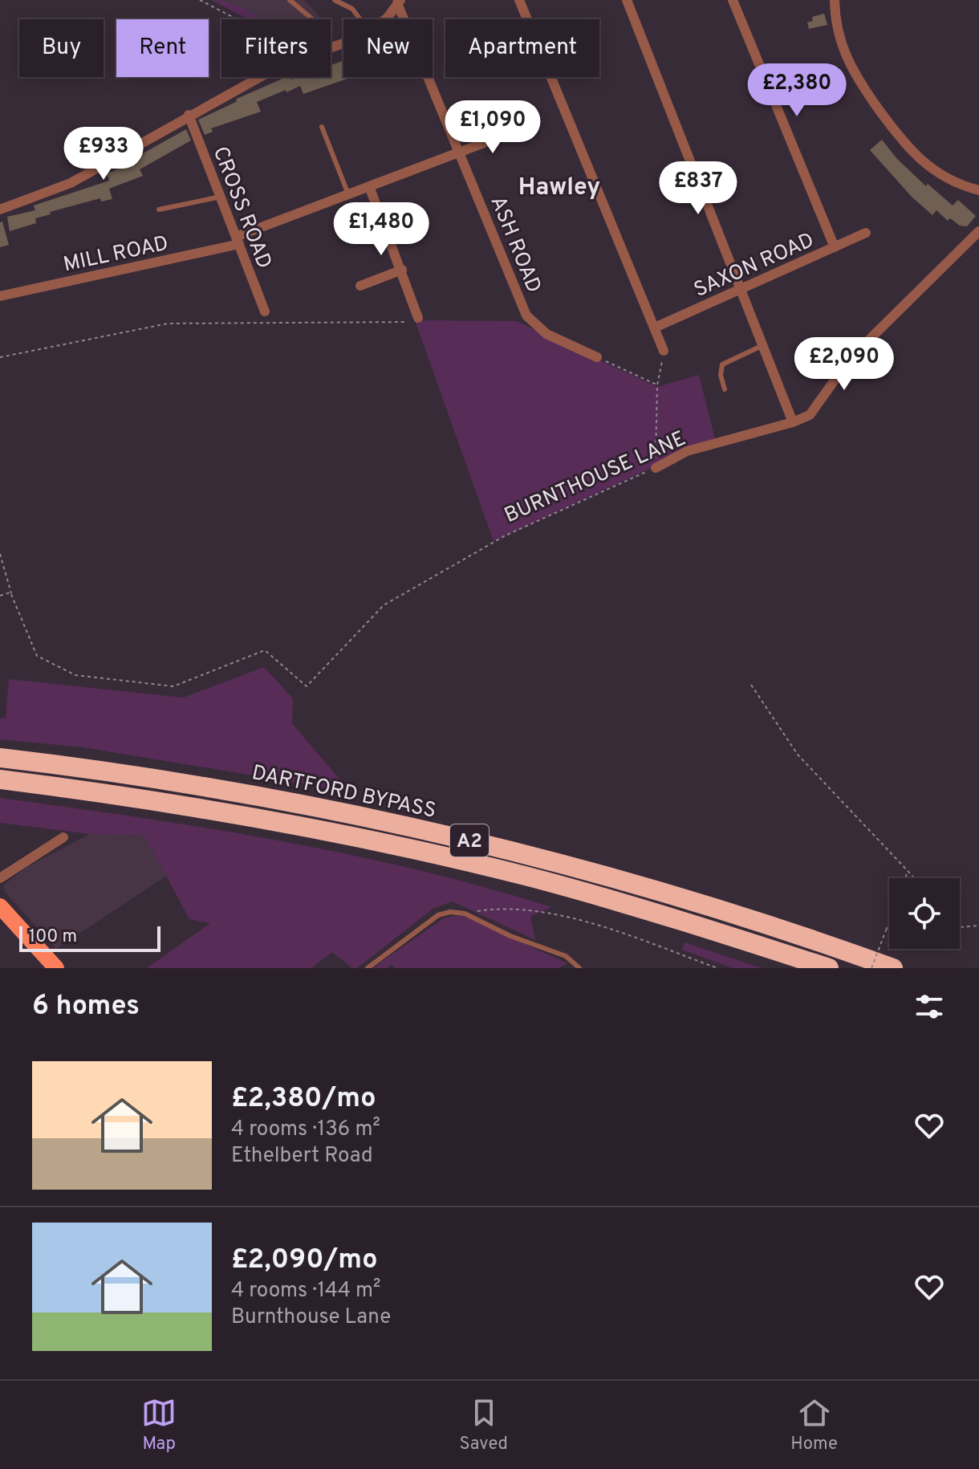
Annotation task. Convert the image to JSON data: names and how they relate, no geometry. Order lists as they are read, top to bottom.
{
  "streets": {
    "highway": ["DARTFORD BYPASS", "A2"],
    "street": [
      "CROSS ROAD",
      "ASH ROAD",
      "MILL ROAD",
      "SAXON ROAD",
      "BURNTHOUSE LANE"
    ]
  },
  "crossings": [
    ["CROSS ROAD", "MILL ROAD"],
    ["ASH ROAD", "MILL ROAD"]
  ],
  "districts": ["Hawley"],
  "scale_bar": "100 m",
  "page": {
    "chip": [
      "Buy",
      "Rent",
      "Filters",
      "New",
      "Apartment"
    ],
    "price": [
      "£2,380",
      "£1,090",
      "£933",
      "£837",
      "£1,480",
      "£2,090"
    ],
    "scale": "100 m",
    "heading": "6 homes",
    "list": [
      {
        "name": "£2,380/mo",
        "note": "4 rooms · 136 m² · Ethelbert Road"
      },
      {
        "name": "£2,090/mo",
        "note": "4 rooms · 144 m² · Burnthouse Lane"
      }
    ],
    "tabs": ["Map", "Saved", "Home"]
  }
}
